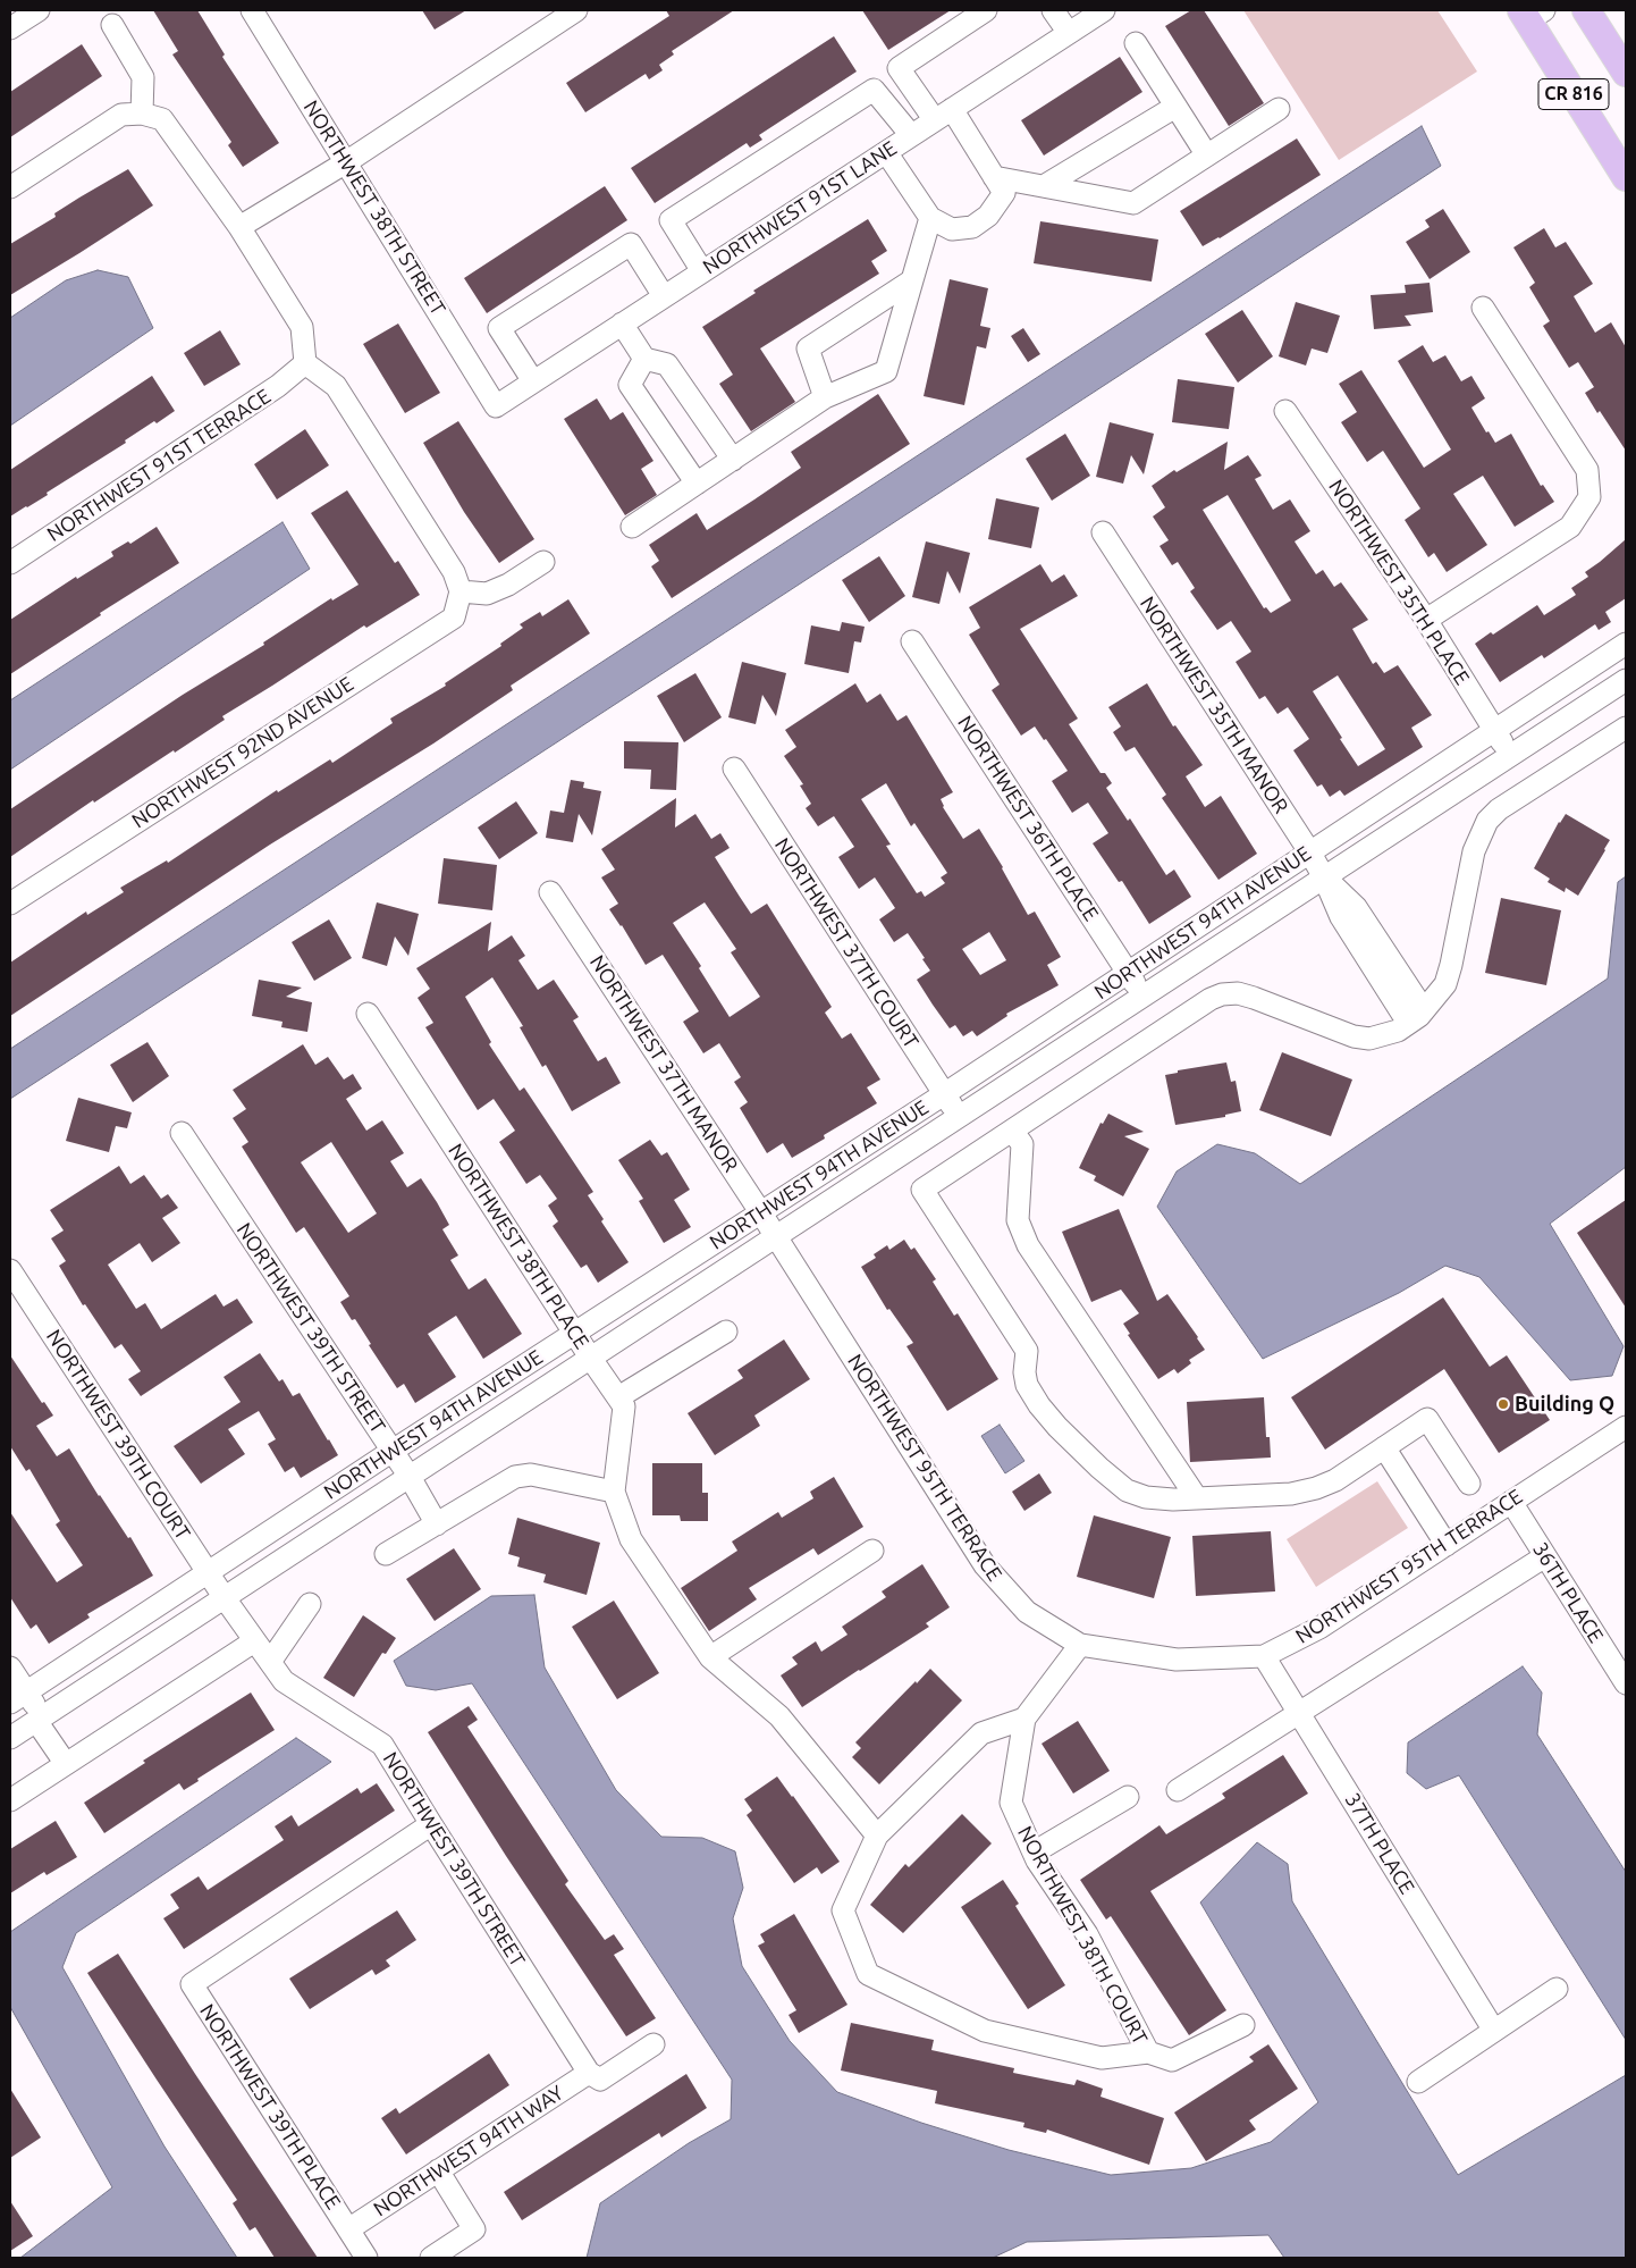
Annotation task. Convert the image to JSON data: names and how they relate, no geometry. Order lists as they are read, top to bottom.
{
  "streets": {
    "main road": ["CR 816"],
    "street": [
      "NORTHWEST 38TH STREET",
      "NORTHWEST 91ST LANE",
      "NORTHWEST 91ST TERRACE",
      "NORTHWEST 35TH PLACE",
      "NORTHWEST 35TH MANOR",
      "NORTHWEST 92ND AVENUE",
      "NORTHWEST 36TH PLACE",
      "NORTHWEST 94TH AVENUE",
      "NORTHWEST 37TH COURT",
      "NORTHWEST 37TH MANOR",
      "NORTHWEST 38TH PLACE",
      "NORTHWEST 39TH STREET",
      "NORTHWEST 39TH COURT",
      "NORTHWEST 95TH TERRACE",
      "36TH PLACE",
      "37TH PLACE",
      "NORTHWEST 38TH COURT",
      "NORTHWEST 39TH PLACE",
      "NORTHWEST 94TH WAY"
    ]
  },
  "crossings": [
    ["NORTHWEST 38TH STREET", "NORTHWEST 91ST LANE"],
    ["NORTHWEST 35TH PLACE", "NORTHWEST 94TH AVENUE"],
    ["NORTHWEST 35TH MANOR", "NORTHWEST 94TH AVENUE"],
    ["NORTHWEST 36TH PLACE", "NORTHWEST 94TH AVENUE"],
    ["NORTHWEST 94TH AVENUE", "NORTHWEST 37TH COURT"],
    ["NORTHWEST 94TH AVENUE", "NORTHWEST 37TH MANOR"],
    ["NORTHWEST 94TH AVENUE", "NORTHWEST 38TH PLACE"],
    ["NORTHWEST 94TH AVENUE", "NORTHWEST 39TH STREET"],
    ["NORTHWEST 94TH AVENUE", "NORTHWEST 39TH COURT"],
    ["NORTHWEST 94TH AVENUE", "NORTHWEST 95TH TERRACE"],
    ["NORTHWEST 37TH MANOR", "NORTHWEST 95TH TERRACE"],
    ["NORTHWEST 39TH STREET", "NORTHWEST 39TH COURT"],
    ["NORTHWEST 39TH STREET", "NORTHWEST 39TH PLACE"],
    ["NORTHWEST 39TH STREET", "NORTHWEST 94TH WAY"],
    ["NORTHWEST 95TH TERRACE", "36TH PLACE"],
    ["NORTHWEST 95TH TERRACE", "37TH PLACE"],
    ["NORTHWEST 39TH PLACE", "NORTHWEST 94TH WAY"]
  ],
  "places": ["Building Q"]
}
